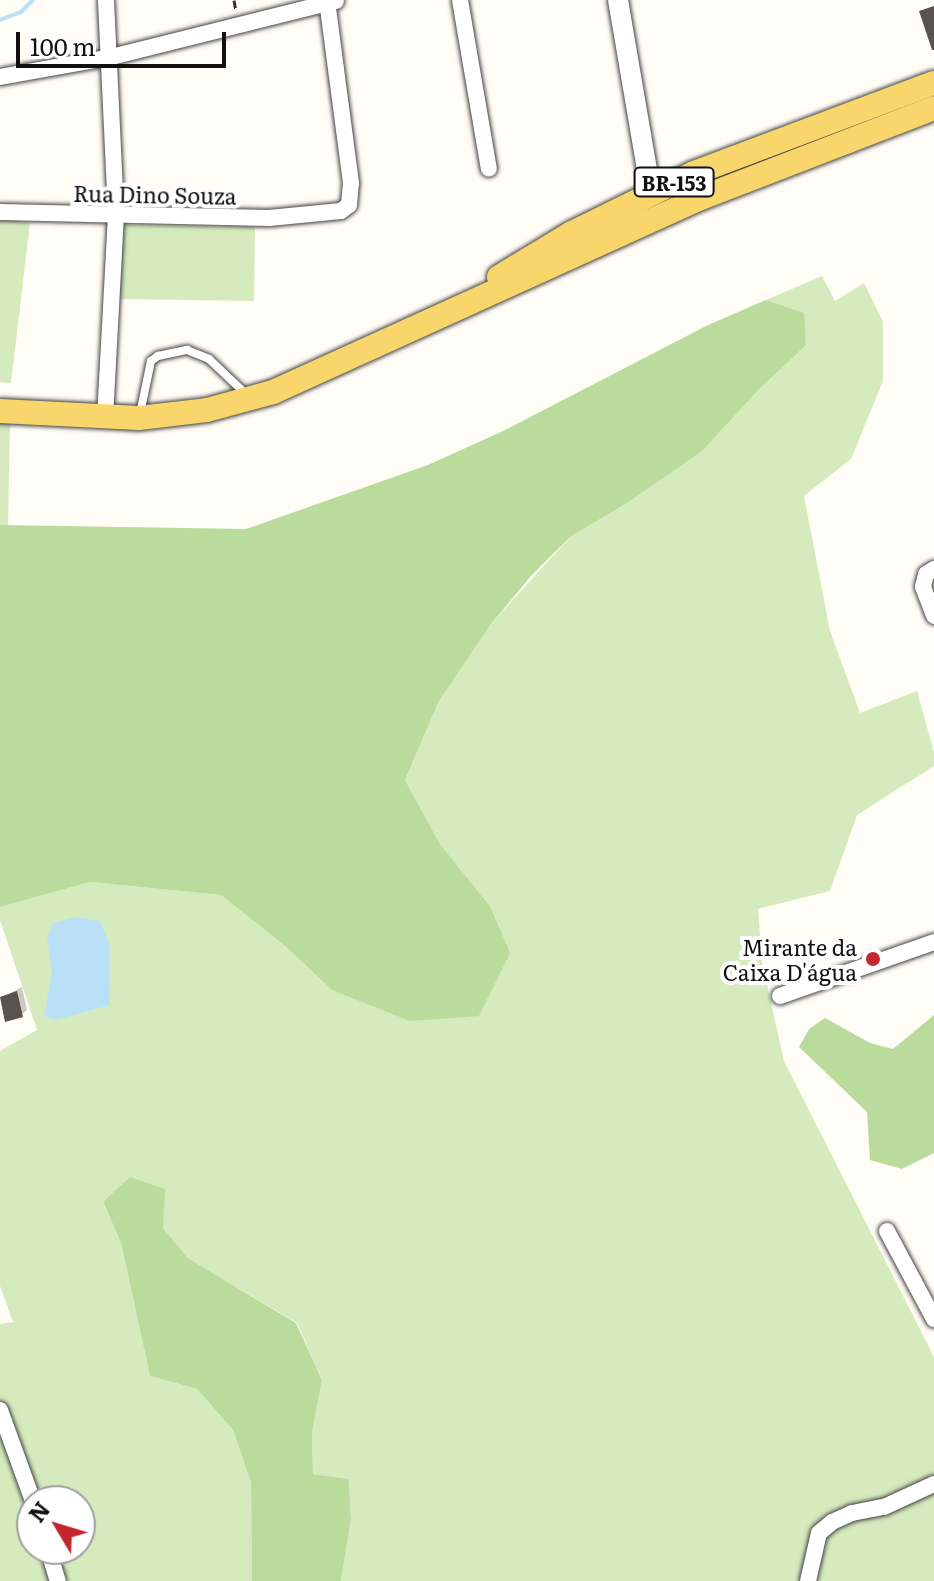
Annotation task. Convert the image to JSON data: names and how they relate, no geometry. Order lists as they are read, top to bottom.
{
  "streets": {
    "main road": ["BR-153"],
    "street": ["Rua Dino Souza"]
  },
  "places": ["Mirante da Caixa D'água"],
  "scale_bar": "100 m",
  "north": "top left"
}
